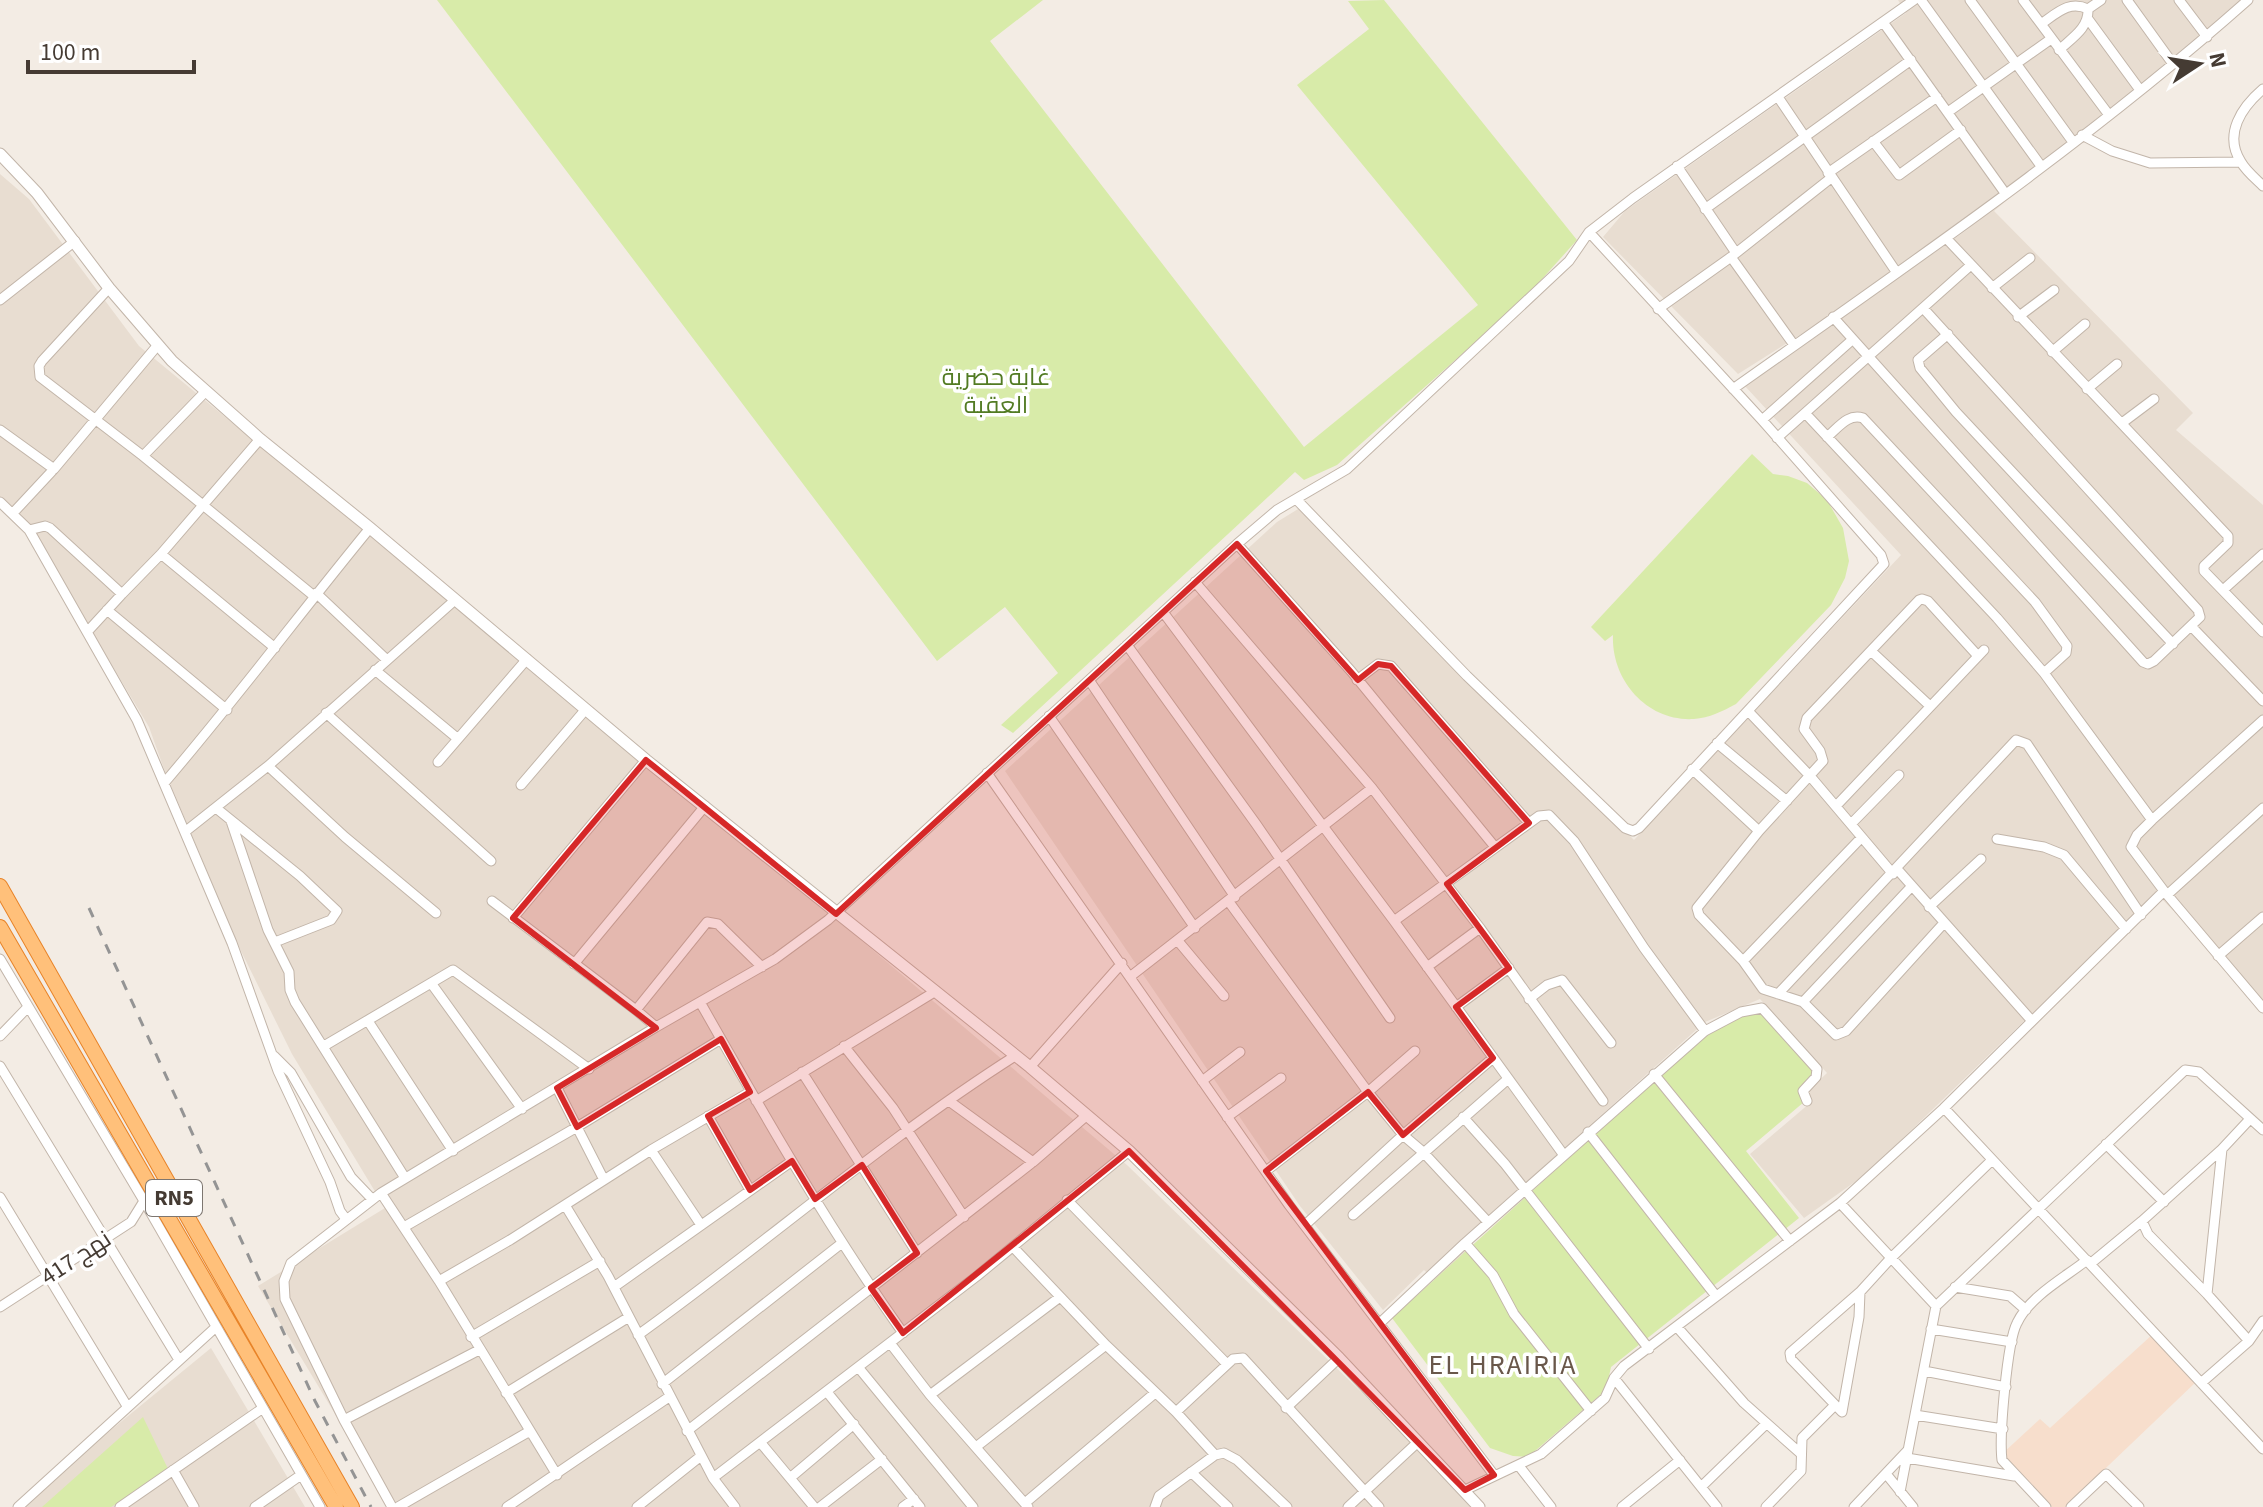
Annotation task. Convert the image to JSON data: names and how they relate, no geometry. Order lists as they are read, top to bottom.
{
  "streets": {
    "highway": ["RN5"],
    "street": ["نهج 417"]
  },
  "districts": ["EL HRAIRIA"],
  "parks": ["غابة حضرية العقبة"],
  "scale_bar": "100 m",
  "north": "right"
}
